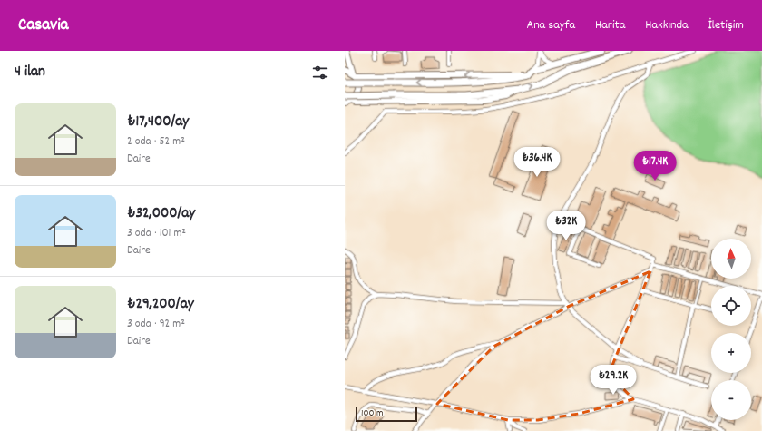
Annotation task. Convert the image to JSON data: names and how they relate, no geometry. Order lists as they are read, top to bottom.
{
  "scale_bar": "100 m",
  "north": "top",
  "page": {
    "header": "Casavia",
    "nav": [
      "Ana sayfa",
      "Harita",
      "Hakkında",
      "İletişim"
    ],
    "heading": "4 ilan",
    "list": [
      {
        "name": "₺17,400/ay",
        "note": "2 oda · 52 m² · Daire"
      },
      {
        "name": "₺32,000/ay",
        "note": "3 oda · 101 m² · Daire"
      },
      {
        "name": "₺29,200/ay",
        "note": "3 oda · 92 m² · Daire"
      }
    ],
    "price": [
      "₺36.4K",
      "₺17.4K",
      "₺32K",
      "₺29.2K"
    ],
    "map_buttons": ["+", "−"],
    "scale": "100 m"
  }
}
